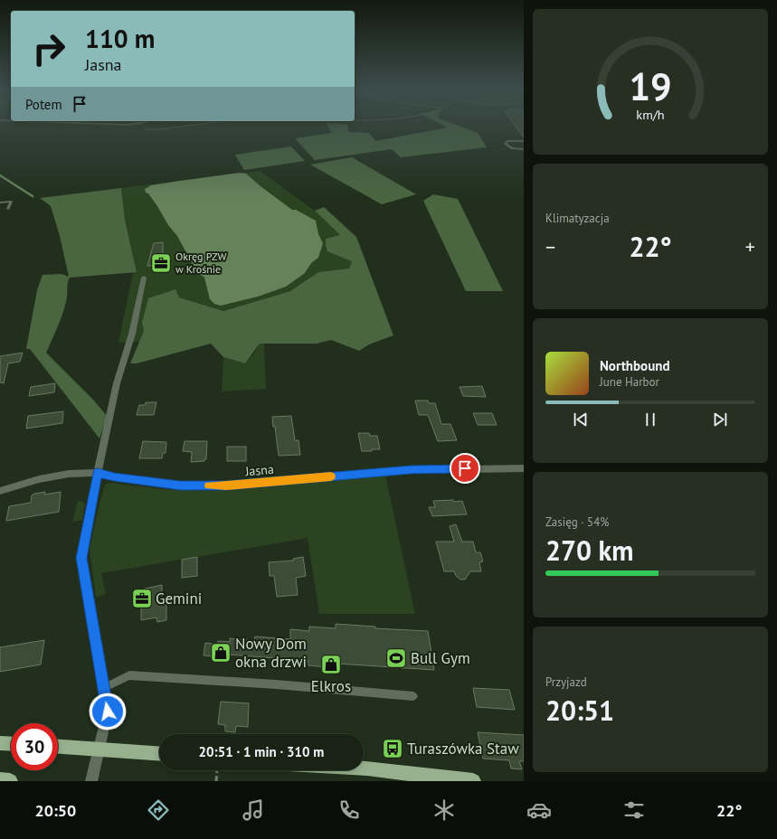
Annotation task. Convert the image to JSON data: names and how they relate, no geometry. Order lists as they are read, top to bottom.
{
  "streets": {
    "street": ["Jasna"]
  },
  "places": {
    "office": ["Okręg PZW w Krośnie", "Gemini"],
    "shop": ["Nowy Dom okna drzwi", "Elkros"],
    "sports": ["Bull Gym"],
    "bus stop": ["Turaszówka Staw"]
  },
  "page": {
    "turn": ["110 m", "Jasna"],
    "then": "Potem",
    "tile": [
      "Klimatyzacja",
      ["Zasięg · 54%", "270 km"],
      ["Przyjazd", "20:51"]
    ],
    "heat": ["−", "22°", "+"],
    "song": ["Northbound", "June Harbor"],
    "limit": "30",
    "trip": "20:51 · 1 min · 310 m",
    "tabs": ["20:50", "22°"],
    "gauge": ["19", "km/h"]
  }
}
